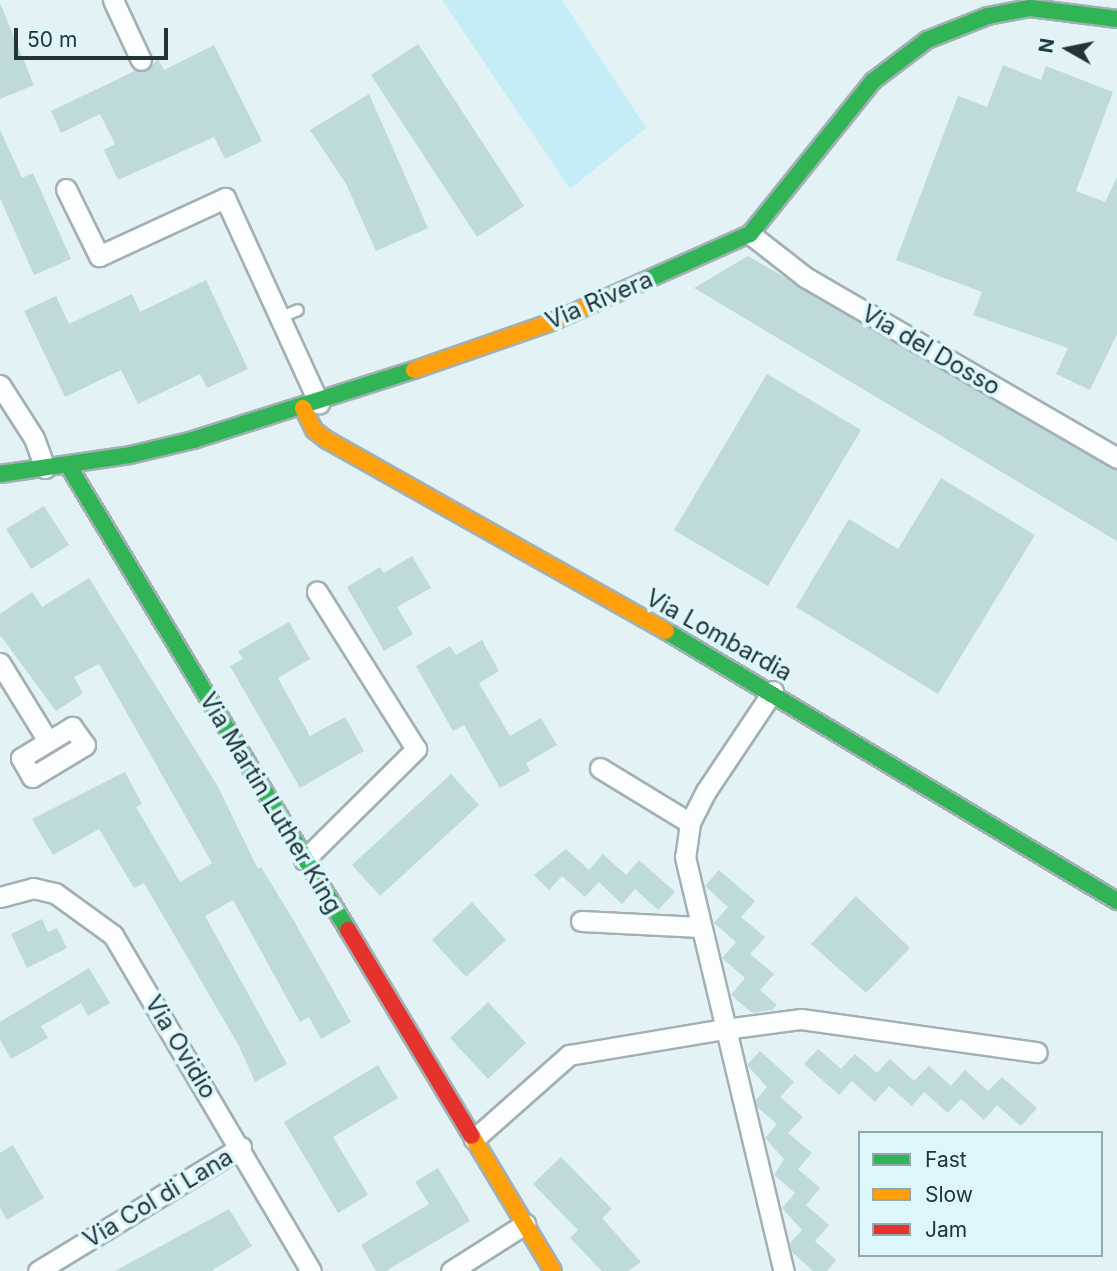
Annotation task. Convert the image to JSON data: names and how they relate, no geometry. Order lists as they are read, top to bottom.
{
  "streets": {
    "street": [
      "Via Rivera",
      "Via del Dosso",
      "Via Lombardia",
      "Via Martin Luther King",
      "Via Ovidio",
      "Via Col di Lana"
    ]
  },
  "crossings": [
    ["Via Rivera", "Via del Dosso"],
    ["Via Rivera", "Via Lombardia"],
    ["Via Rivera", "Via Martin Luther King"],
    ["Via Ovidio", "Via Col di Lana"]
  ],
  "legend": ["Fast", "Slow", "Jam"],
  "scale_bar": "50 m",
  "north": "left"
}
